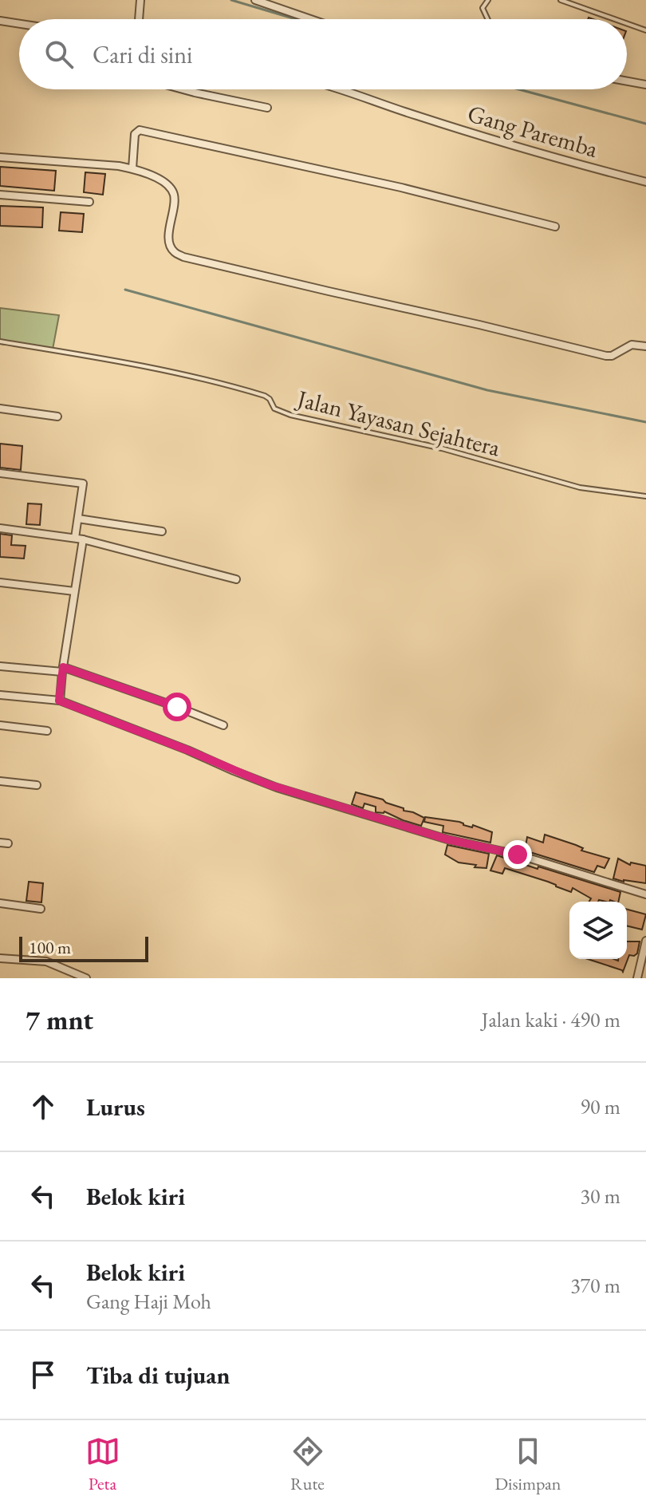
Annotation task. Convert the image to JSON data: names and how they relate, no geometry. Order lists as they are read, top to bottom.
{
  "streets": {
    "street": ["Gang Paremba"],
    "lane": ["Jalan Yayasan Sejahtera"]
  },
  "scale_bar": "100 m",
  "page": {
    "search": "Cari di sini",
    "scale": "100 m",
    "heading": ["7 mnt", "Jalan kaki · 490 m"],
    "list": [
      ["Lurus", "90 m"],
      ["Belok kiri", "30 m"],
      ["Belok kiri", "Gang Haji Moh", "370 m"],
      "Tiba di tujuan"
    ],
    "nav": ["Peta", "Rute", "Disimpan"]
  }
}
